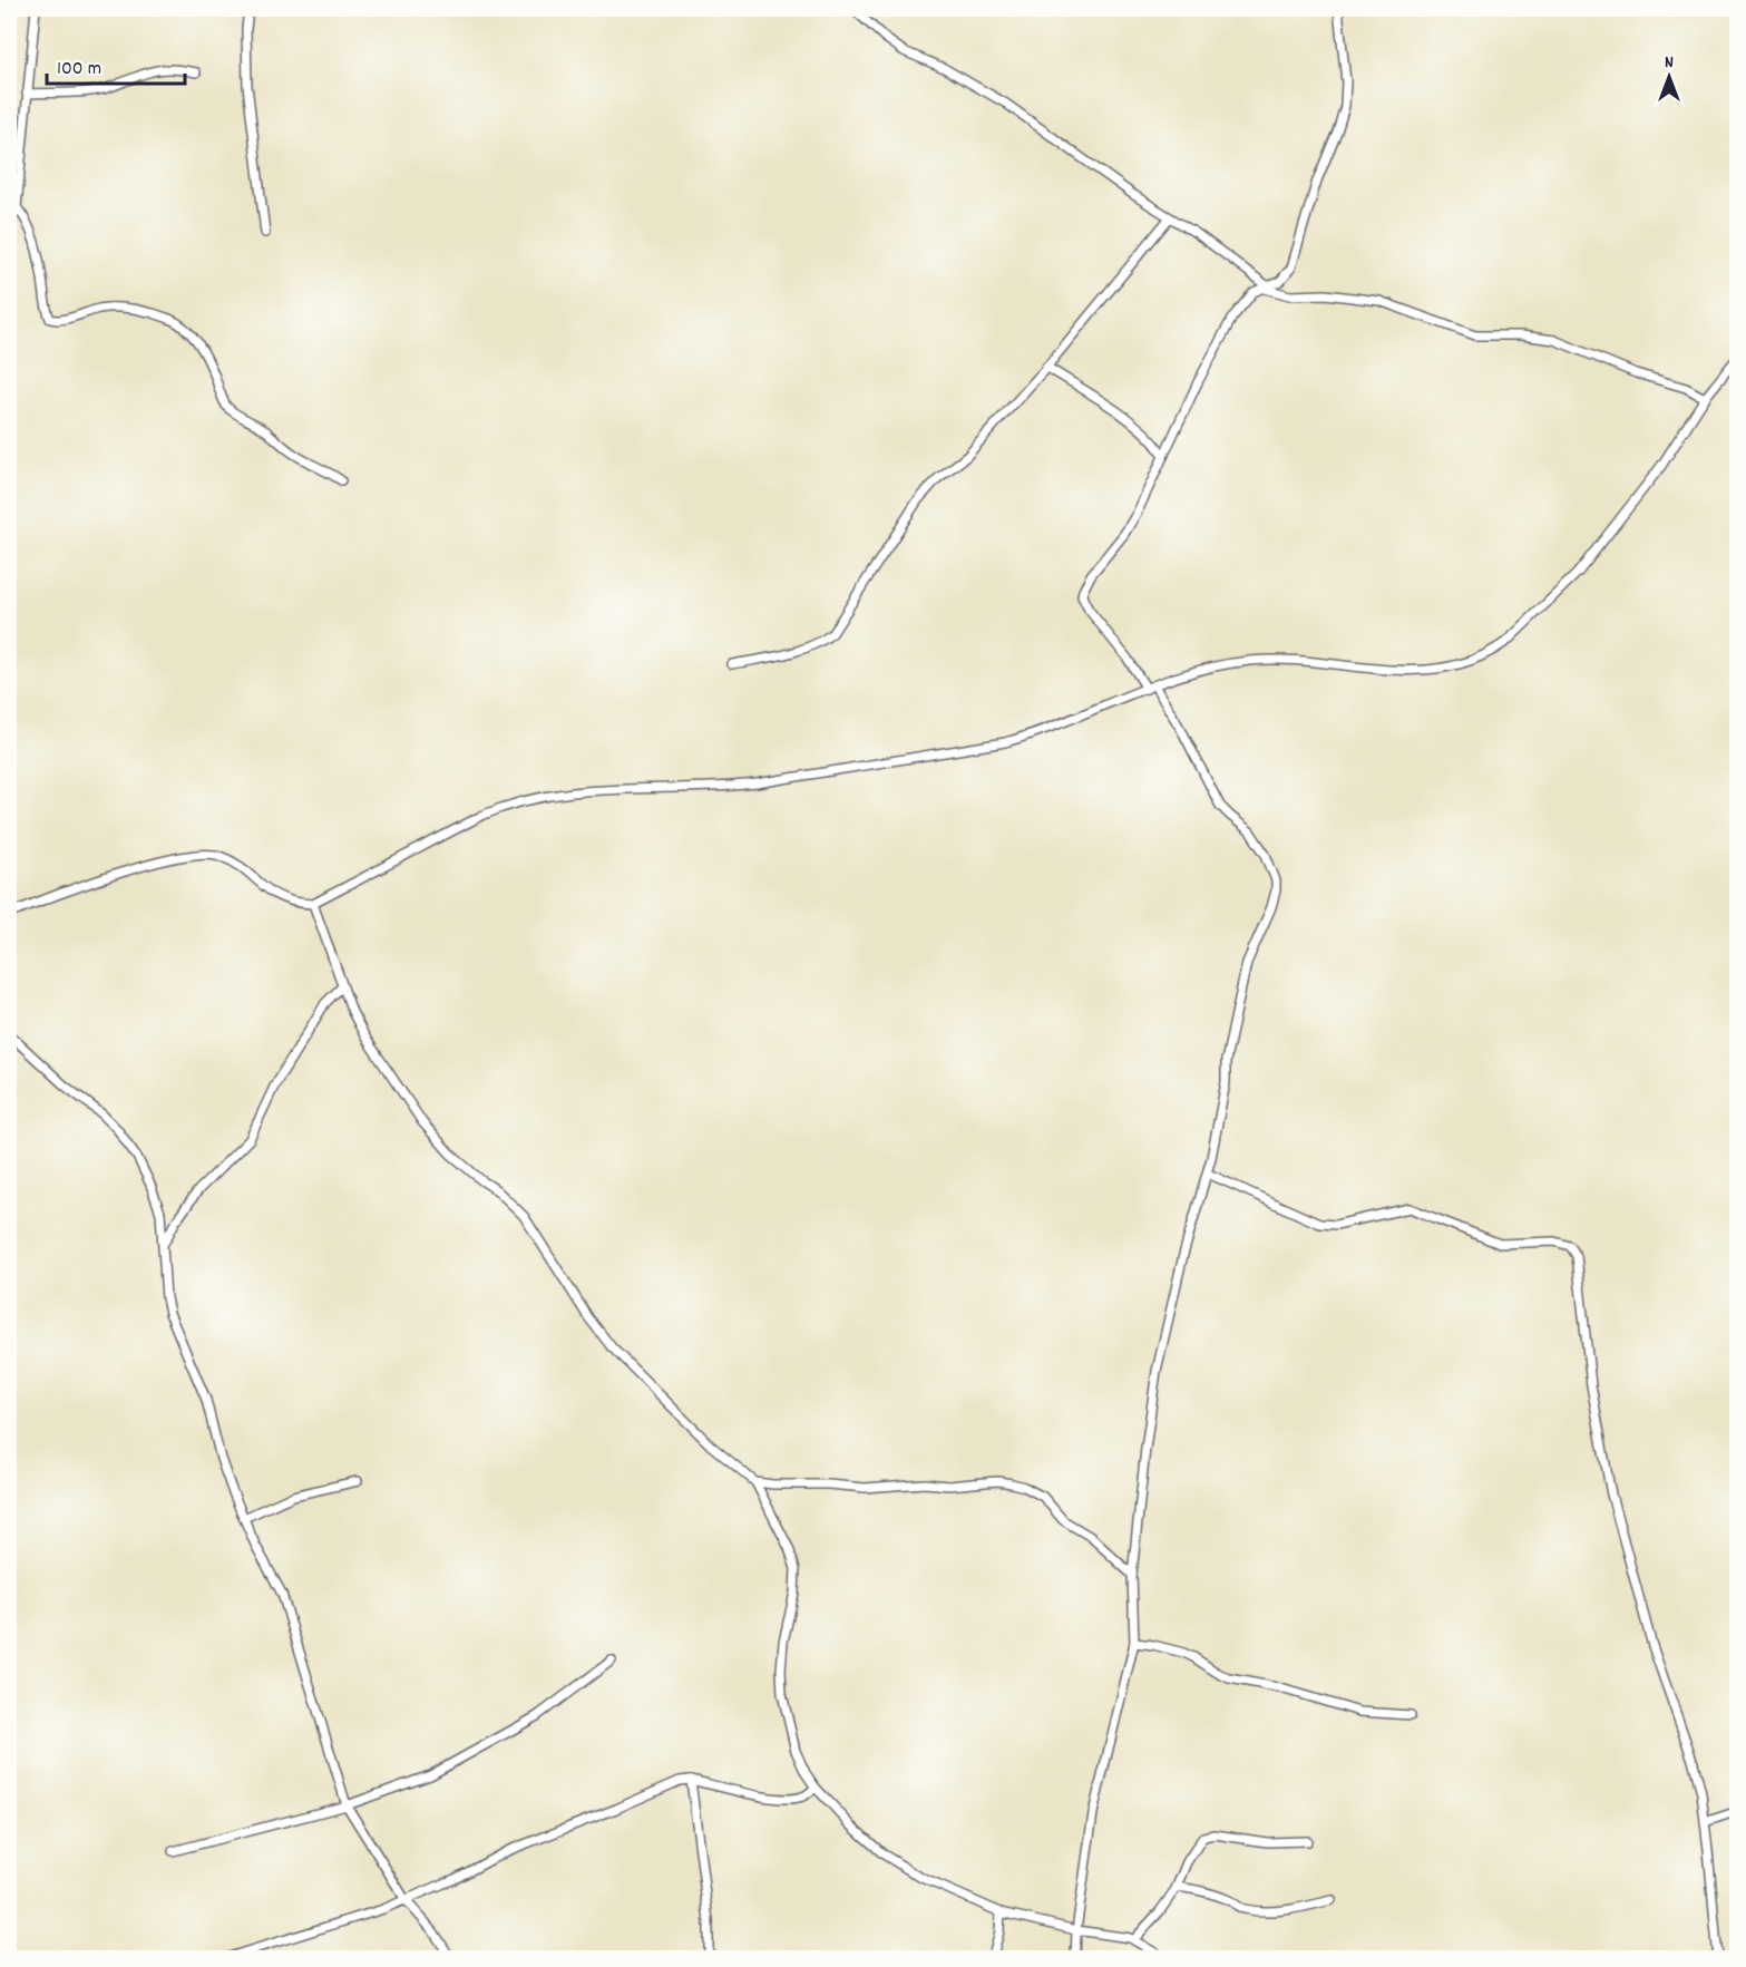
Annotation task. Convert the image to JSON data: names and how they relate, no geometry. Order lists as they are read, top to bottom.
{
  "scale_bar": "100 m",
  "north": "top"
}
